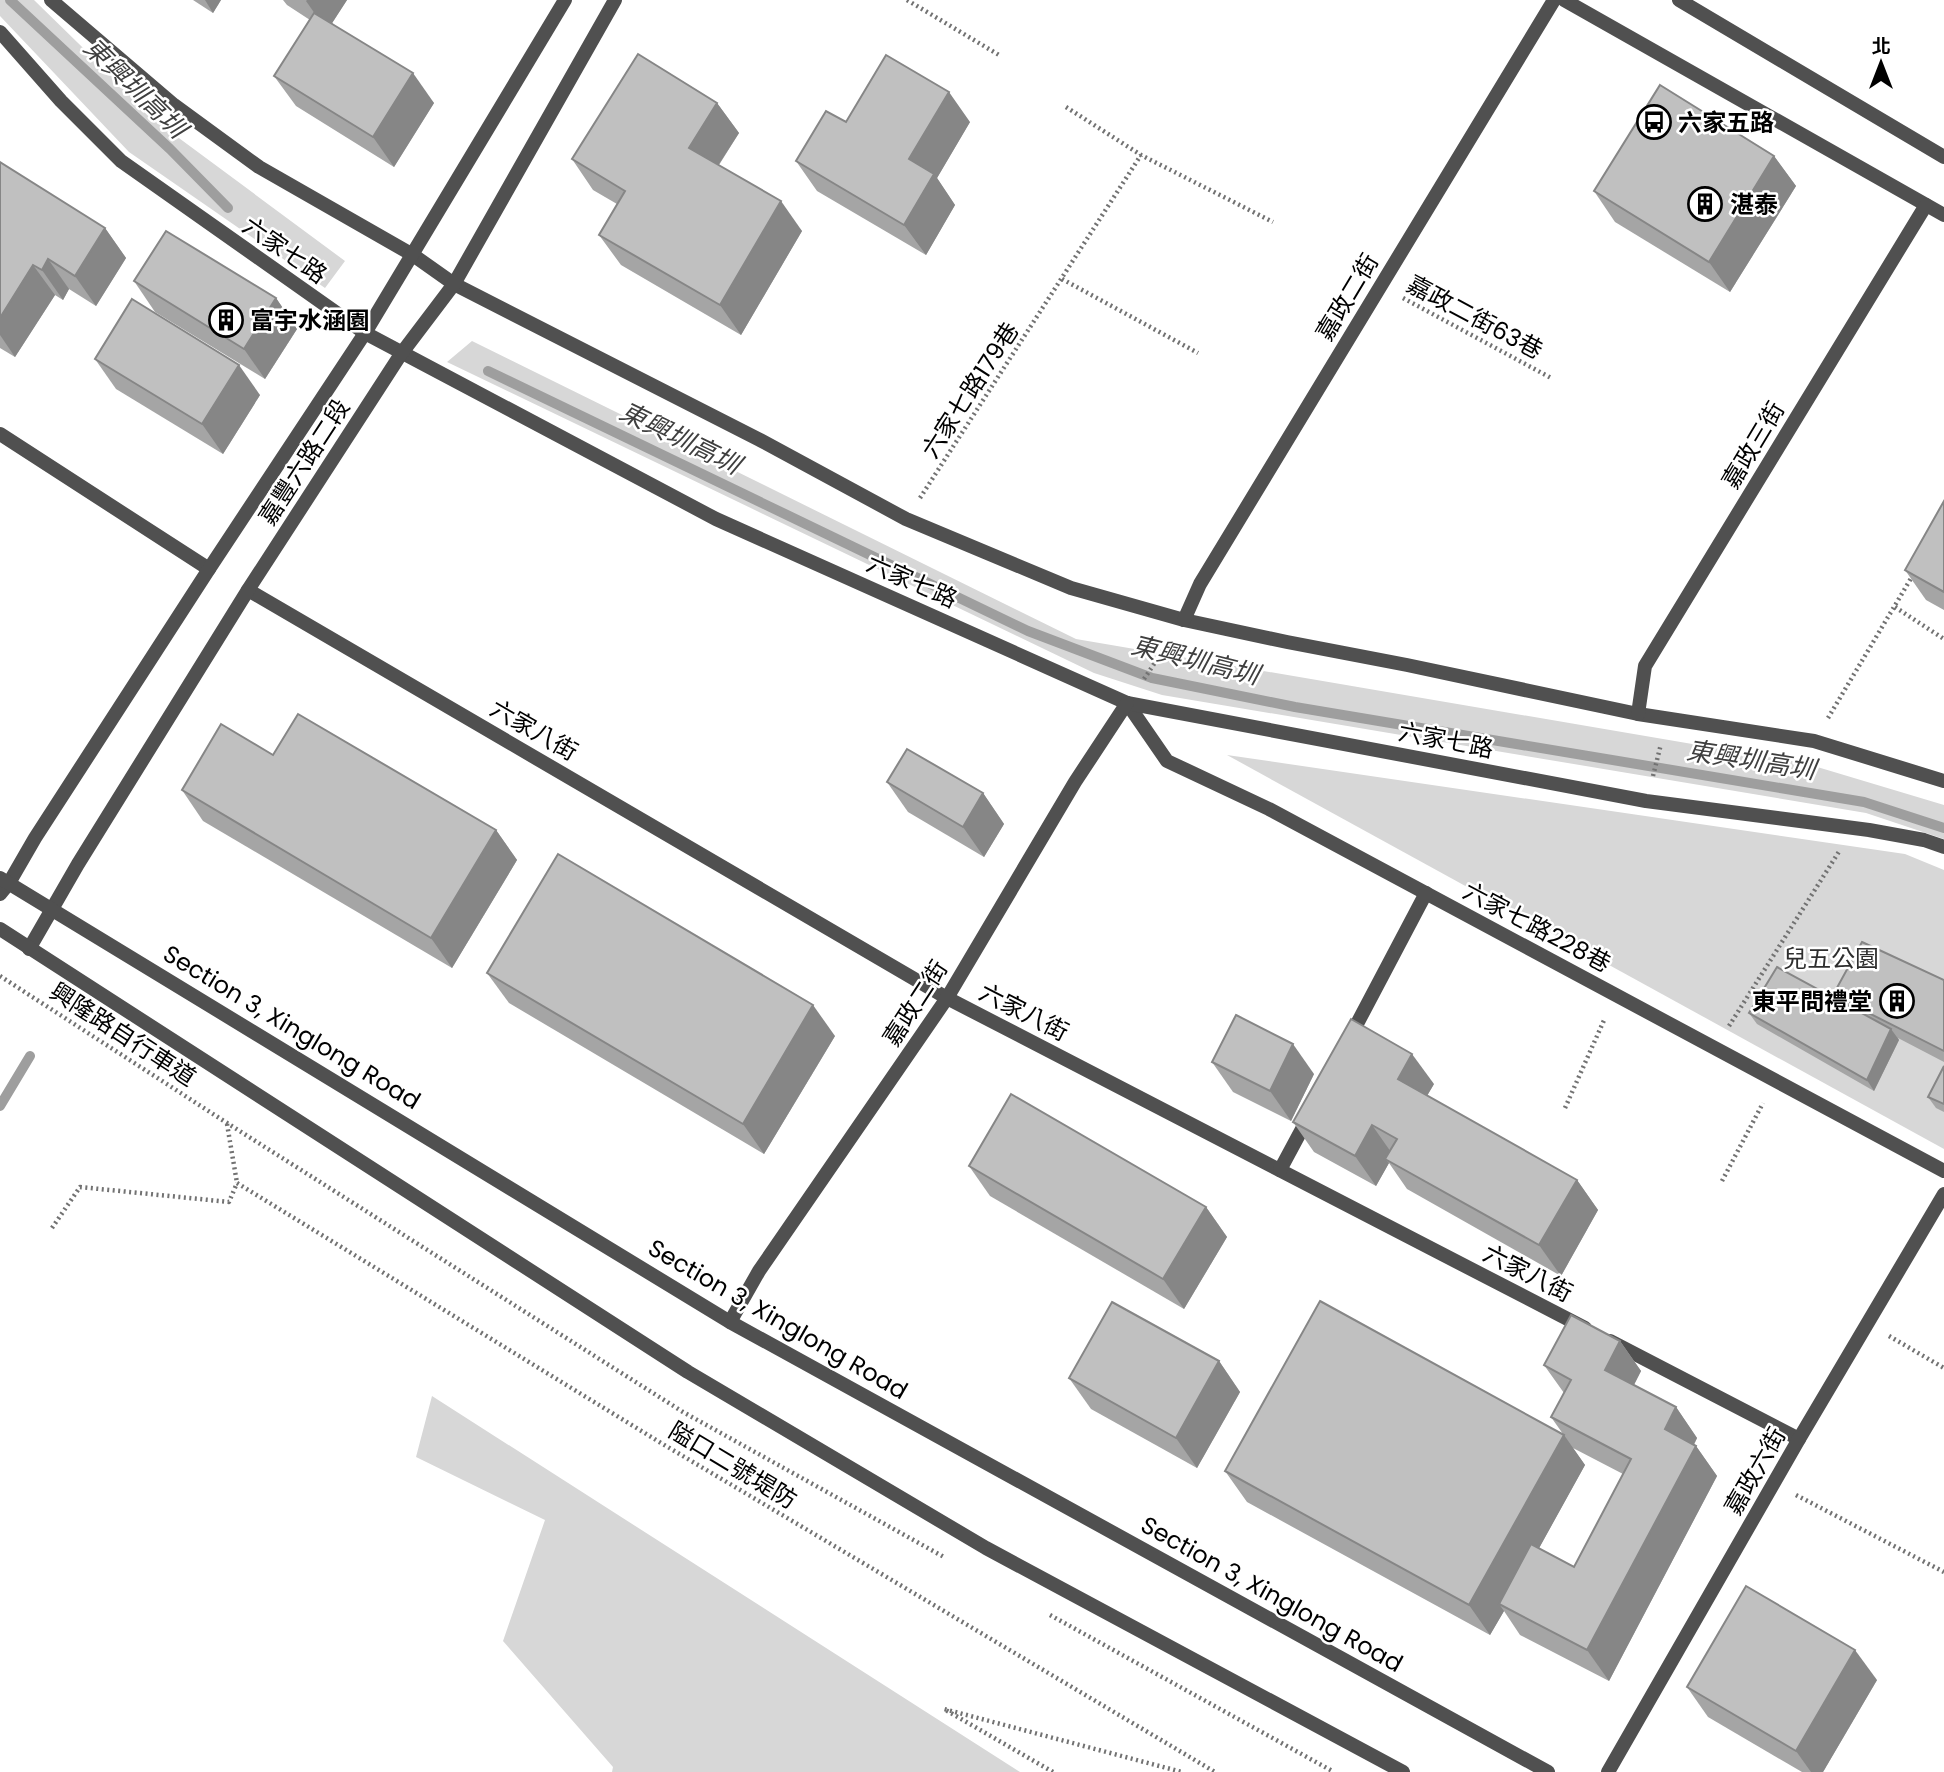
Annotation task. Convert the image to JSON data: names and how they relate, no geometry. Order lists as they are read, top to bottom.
{
  "streets": {
    "street": [
      "六家七路",
      "嘉政二街",
      "嘉政三街",
      "嘉豐六路二段",
      "六家八街",
      "六家七路228巷",
      "Section 3, Xinglong Road",
      "嘉政六街"
    ],
    "path": [
      "嘉政二街63巷",
      "六家七路179巷",
      "興隆路自行車道",
      "隘口二號堤防"
    ]
  },
  "crossings": [
    ["六家七路", "嘉政二街"],
    ["六家七路", "嘉豐六路二段"],
    ["六家七路", "六家七路228巷"],
    ["嘉政二街", "嘉政二街63巷"],
    ["嘉政二街", "六家八街"],
    ["嘉政二街", "六家七路228巷"],
    ["嘉政二街", "Section 3, Xinglong Road"],
    ["嘉豐六路二段", "六家八街"],
    ["嘉豐六路二段", "Section 3, Xinglong Road"],
    ["六家八街", "嘉政六街"],
    ["興隆路自行車道", "隘口二號堤防"]
  ],
  "water": ["東興圳高圳"],
  "parks": ["兒五公園"],
  "places": {
    "bus stop": ["六家五路"],
    "building": ["湛泰", "富宇水涵園", "東平問禮堂"]
  },
  "north": "top"
}
